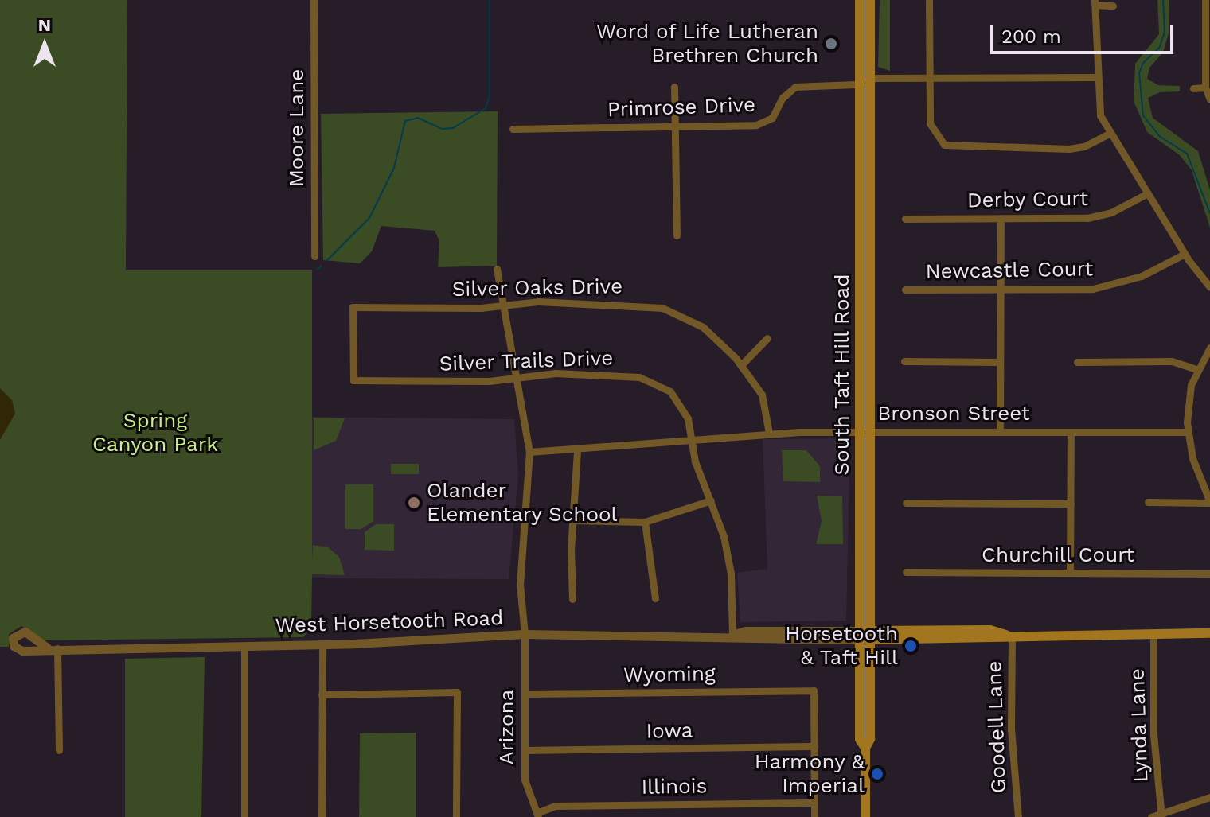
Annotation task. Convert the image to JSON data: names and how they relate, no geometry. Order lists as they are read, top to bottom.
{
  "streets": {
    "main road": ["South Taft Hill Road", "West Horsetooth Road"],
    "street": [
      "Primrose Drive",
      "Moore Lane",
      "Derby Court",
      "Newcastle Court",
      "Silver Oaks Drive",
      "Silver Trails Drive",
      "Bronson Street",
      "Churchill Court",
      "Wyoming",
      "Lynda Lane",
      "Arizona",
      "Goodell Lane",
      "Iowa",
      "Illinois"
    ]
  },
  "crossings": [
    ["Primrose Drive", "South Taft Hill Road"],
    ["Silver Oaks Drive", "Silver Trails Drive"],
    ["Silver Oaks Drive", "Bronson Street"],
    ["Silver Oaks Drive", "Arizona"],
    ["Silver Trails Drive", "Bronson Street"],
    ["Silver Trails Drive", "West Horsetooth Road"],
    ["Silver Trails Drive", "Arizona"],
    ["South Taft Hill Road", "Bronson Street"],
    ["South Taft Hill Road", "West Horsetooth Road"],
    ["Bronson Street", "Arizona"],
    ["West Horsetooth Road", "Lynda Lane"],
    ["West Horsetooth Road", "Arizona"],
    ["West Horsetooth Road", "Goodell Lane"],
    ["Wyoming", "Arizona"],
    ["Wyoming", "Iowa"],
    ["Arizona", "Iowa"],
    ["Arizona", "Illinois"]
  ],
  "parks": ["Spring Canyon Park"],
  "places": [
    "Word of Life Lutheran Brethren Church",
    "Olander Elementary School",
    "Horsetooth & Taft Hill",
    "Harmony & Imperial"
  ],
  "scale_bar": "200 m",
  "north": "top"
}
